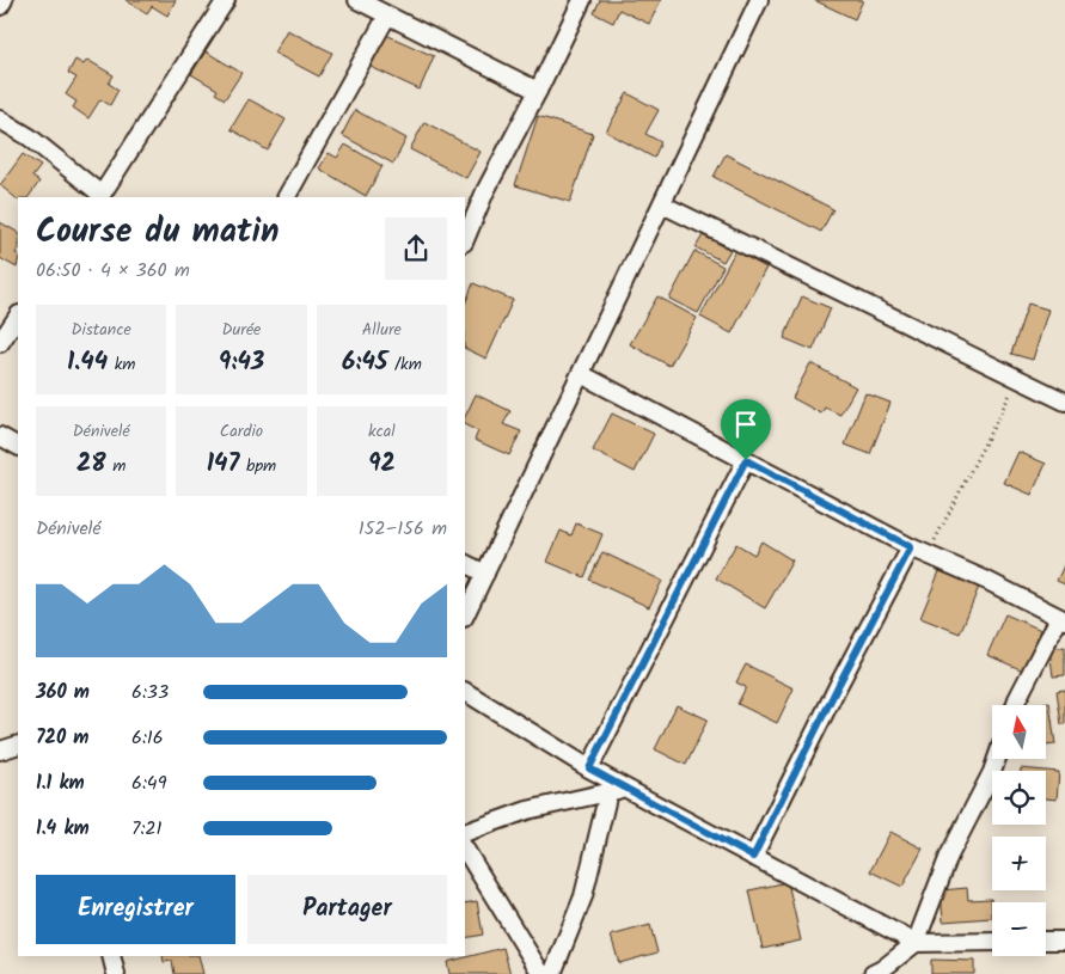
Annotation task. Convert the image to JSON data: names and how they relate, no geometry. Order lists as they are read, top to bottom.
{
  "north": "top",
  "page": {
    "heading": ["Course du matin", "06:50 · 4 × 360 m"],
    "stats": [
      ["Distance", "1.44 km"],
      ["Durée", "9:43"],
      ["Allure", "6:45 /km"],
      ["Dénivelé", "28 m"],
      ["Cardio", "147 bpm"],
      ["kcal", "92"]
    ],
    "chart": ["Dénivelé", "152–156 m"],
    "list": [
      {
        "name": "360 m",
        "note": "6:33"
      },
      {
        "name": "720 m",
        "note": "6:16"
      },
      {
        "name": "1.1 km",
        "note": "6:49"
      },
      {
        "name": "1.4 km",
        "note": "7:21"
      }
    ],
    "map_buttons": ["+", "−"],
    "buttons": ["Enregistrer", "Partager"]
  }
}
